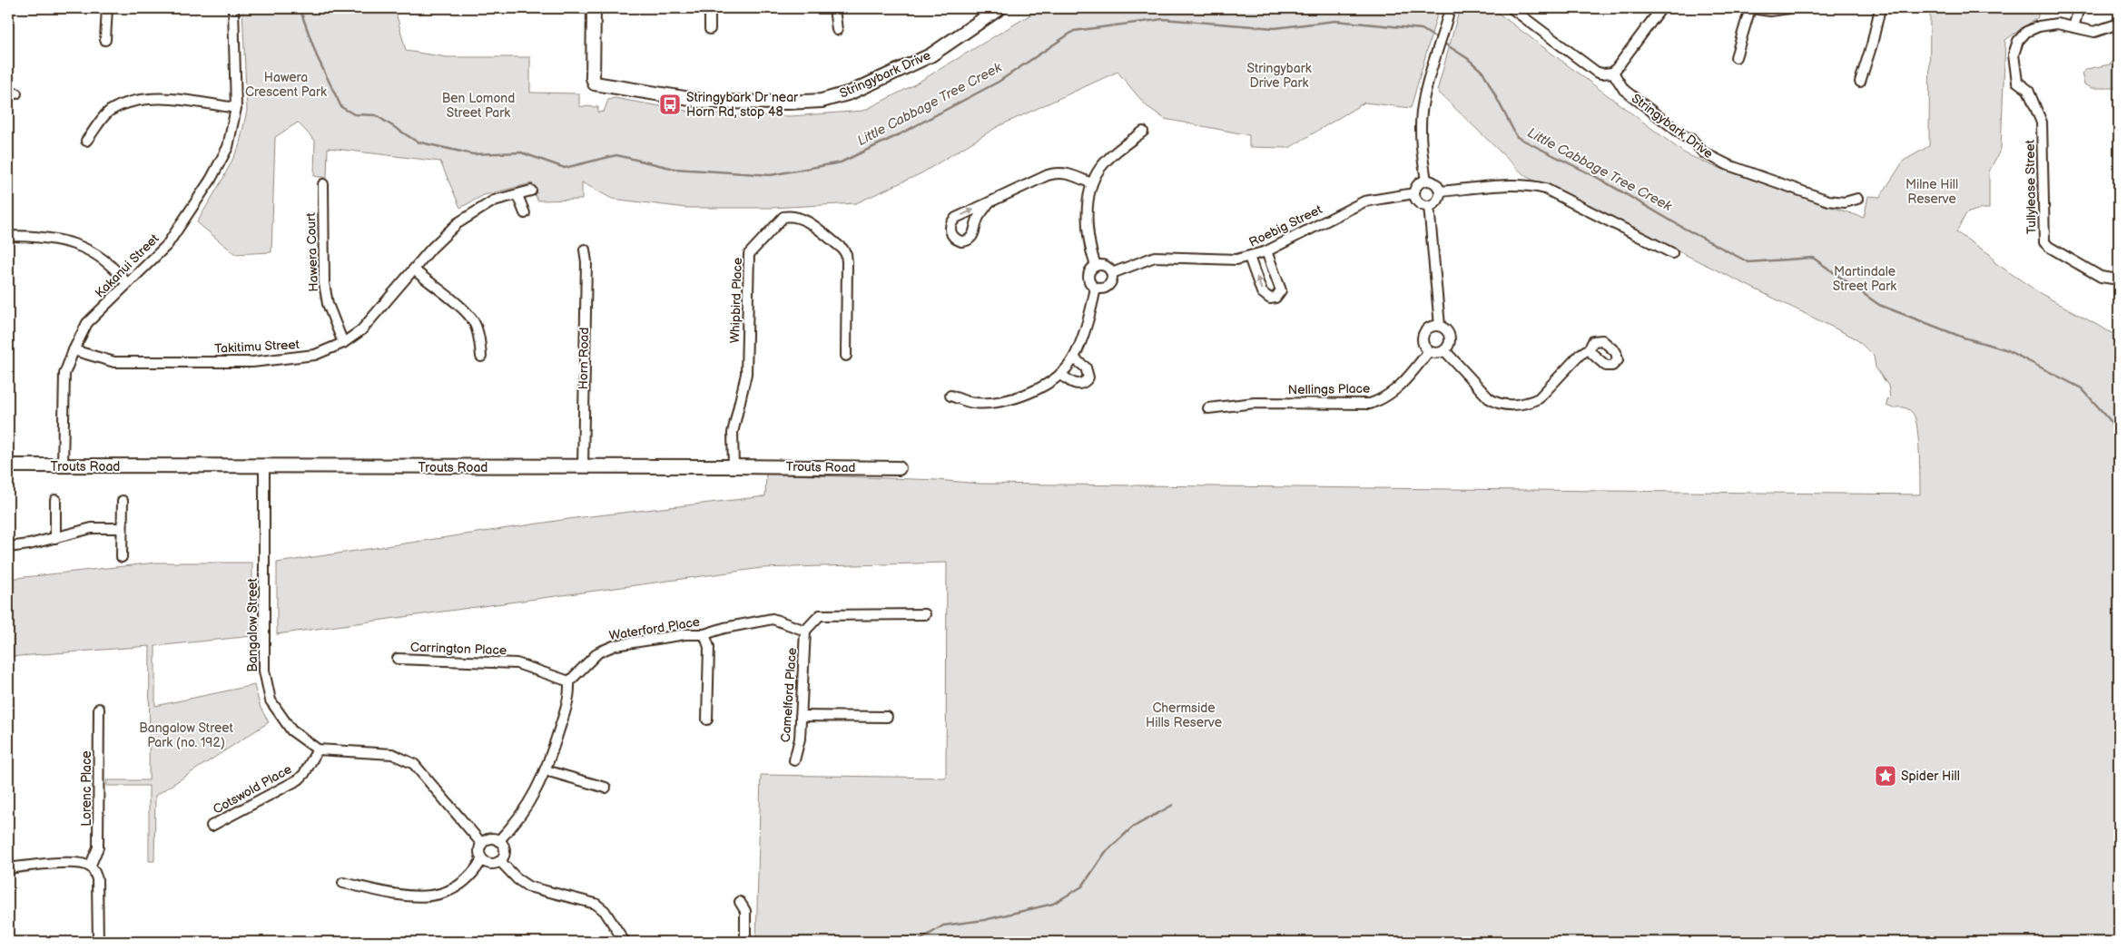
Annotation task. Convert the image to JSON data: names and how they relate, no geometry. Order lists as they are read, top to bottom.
{
  "streets": {
    "street": [
      "Stringybark Drive",
      "Tullylease Street",
      "Roebig Street",
      "Hawera Court",
      "Kakanui Street",
      "Whipbird Place",
      "Takitimu Street",
      "Horn Road",
      "Nellings Place",
      "Trouts Road",
      "Bangalow Street",
      "Waterford Place",
      "Carrington Place",
      "Camelford Place",
      "Lorenc Place",
      "Cotswold Place"
    ]
  },
  "crossings": [
    ["Hawera Court", "Takitimu Street"],
    ["Kakanui Street", "Takitimu Street"],
    ["Kakanui Street", "Trouts Road"],
    ["Whipbird Place", "Trouts Road"],
    ["Horn Road", "Trouts Road"],
    ["Trouts Road", "Bangalow Street"],
    ["Bangalow Street", "Cotswold Place"],
    ["Waterford Place", "Carrington Place"],
    ["Waterford Place", "Camelford Place"]
  ],
  "water": ["Little Cabbage Tree Creek"],
  "parks": [
    "Stringybark Drive Park",
    "Hawera Crescent Park",
    "Ben Lomond Street Park",
    "Milne Hill Reserve",
    "Martindale Street Park",
    "Chermside Hills Reserve",
    "Bangalow Street Park (no. 192)"
  ],
  "places": {
    "bus stop": ["Stringybark Dr near Horn Rd, stop 48"],
    "place": ["Spider Hill"]
  }
}
